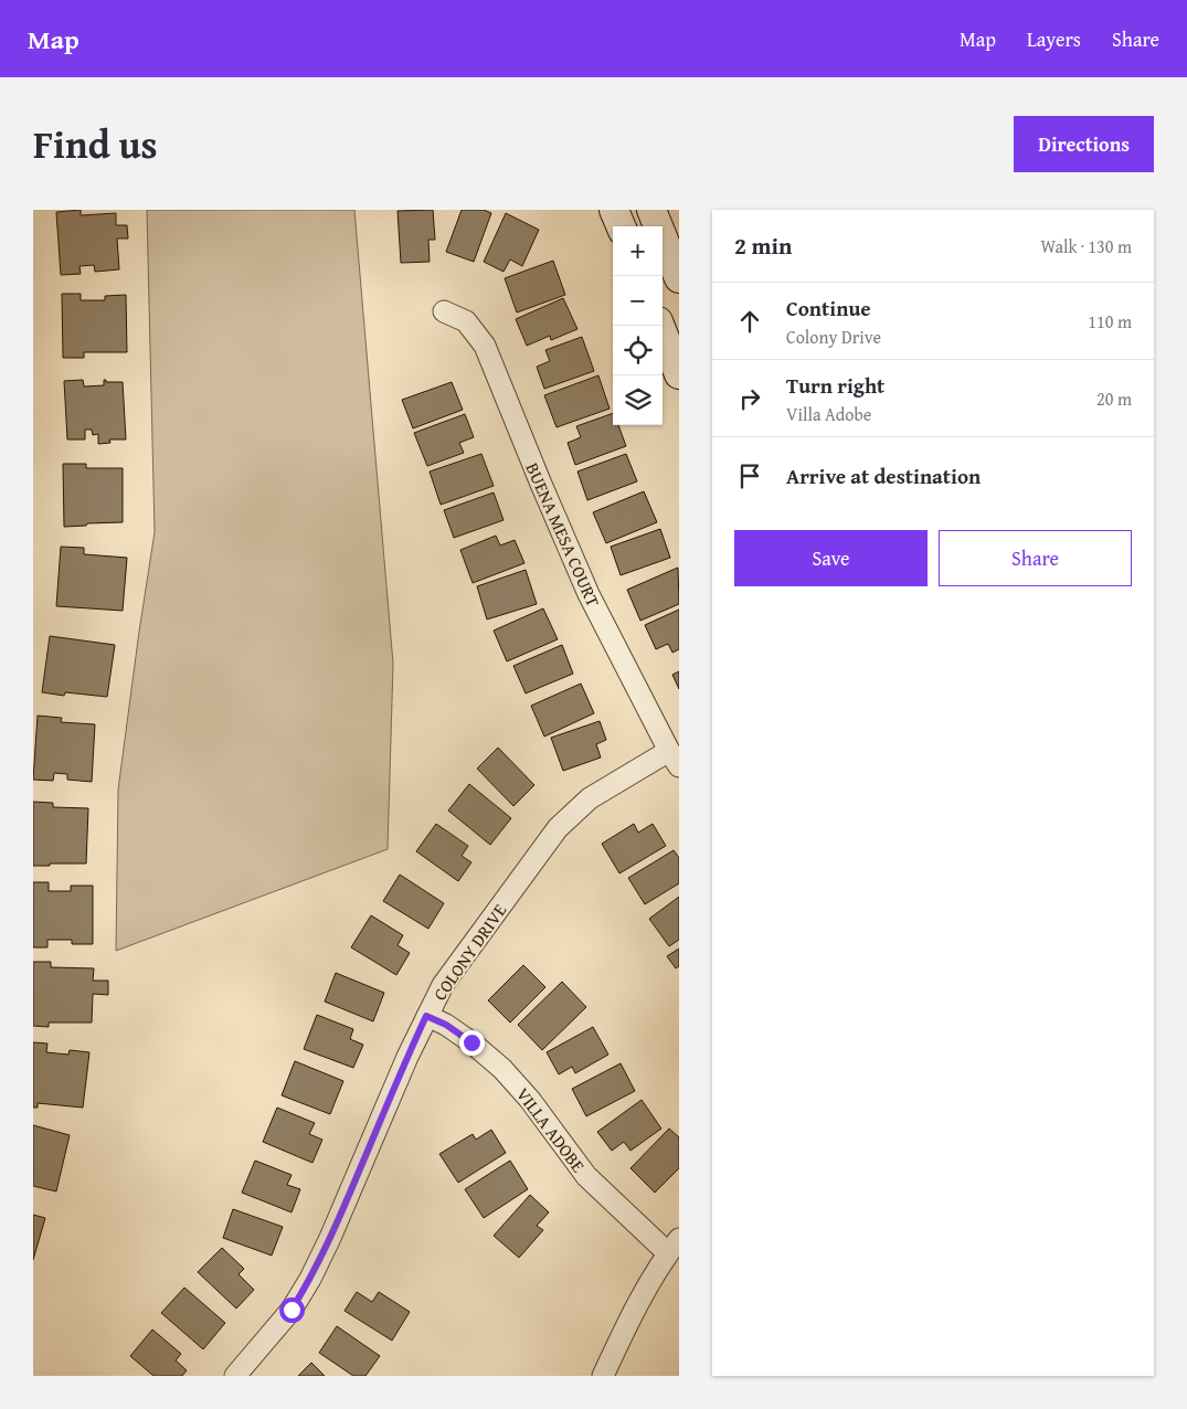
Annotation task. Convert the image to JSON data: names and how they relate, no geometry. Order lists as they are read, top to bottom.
{
  "streets": {
    "street": ["BUENA MESA COURT", "COLONY DRIVE", "VILLA ADOBE"]
  },
  "crossings": [
    ["BUENA MESA COURT", "COLONY DRIVE"],
    ["COLONY DRIVE", "VILLA ADOBE"]
  ],
  "page": {
    "header": "Map",
    "nav": ["Map", "Layers", "Share"],
    "title": "Find us",
    "buttons": [
      "Directions",
      ["Save", "Share"]
    ],
    "heading": ["2 min", "Walk · 130 m"],
    "map_buttons": ["+", "−"],
    "list": [
      ["Continue", "Colony Drive", "110 m"],
      ["Turn right", "Villa Adobe", "20 m"],
      "Arrive at destination"
    ]
  }
}
